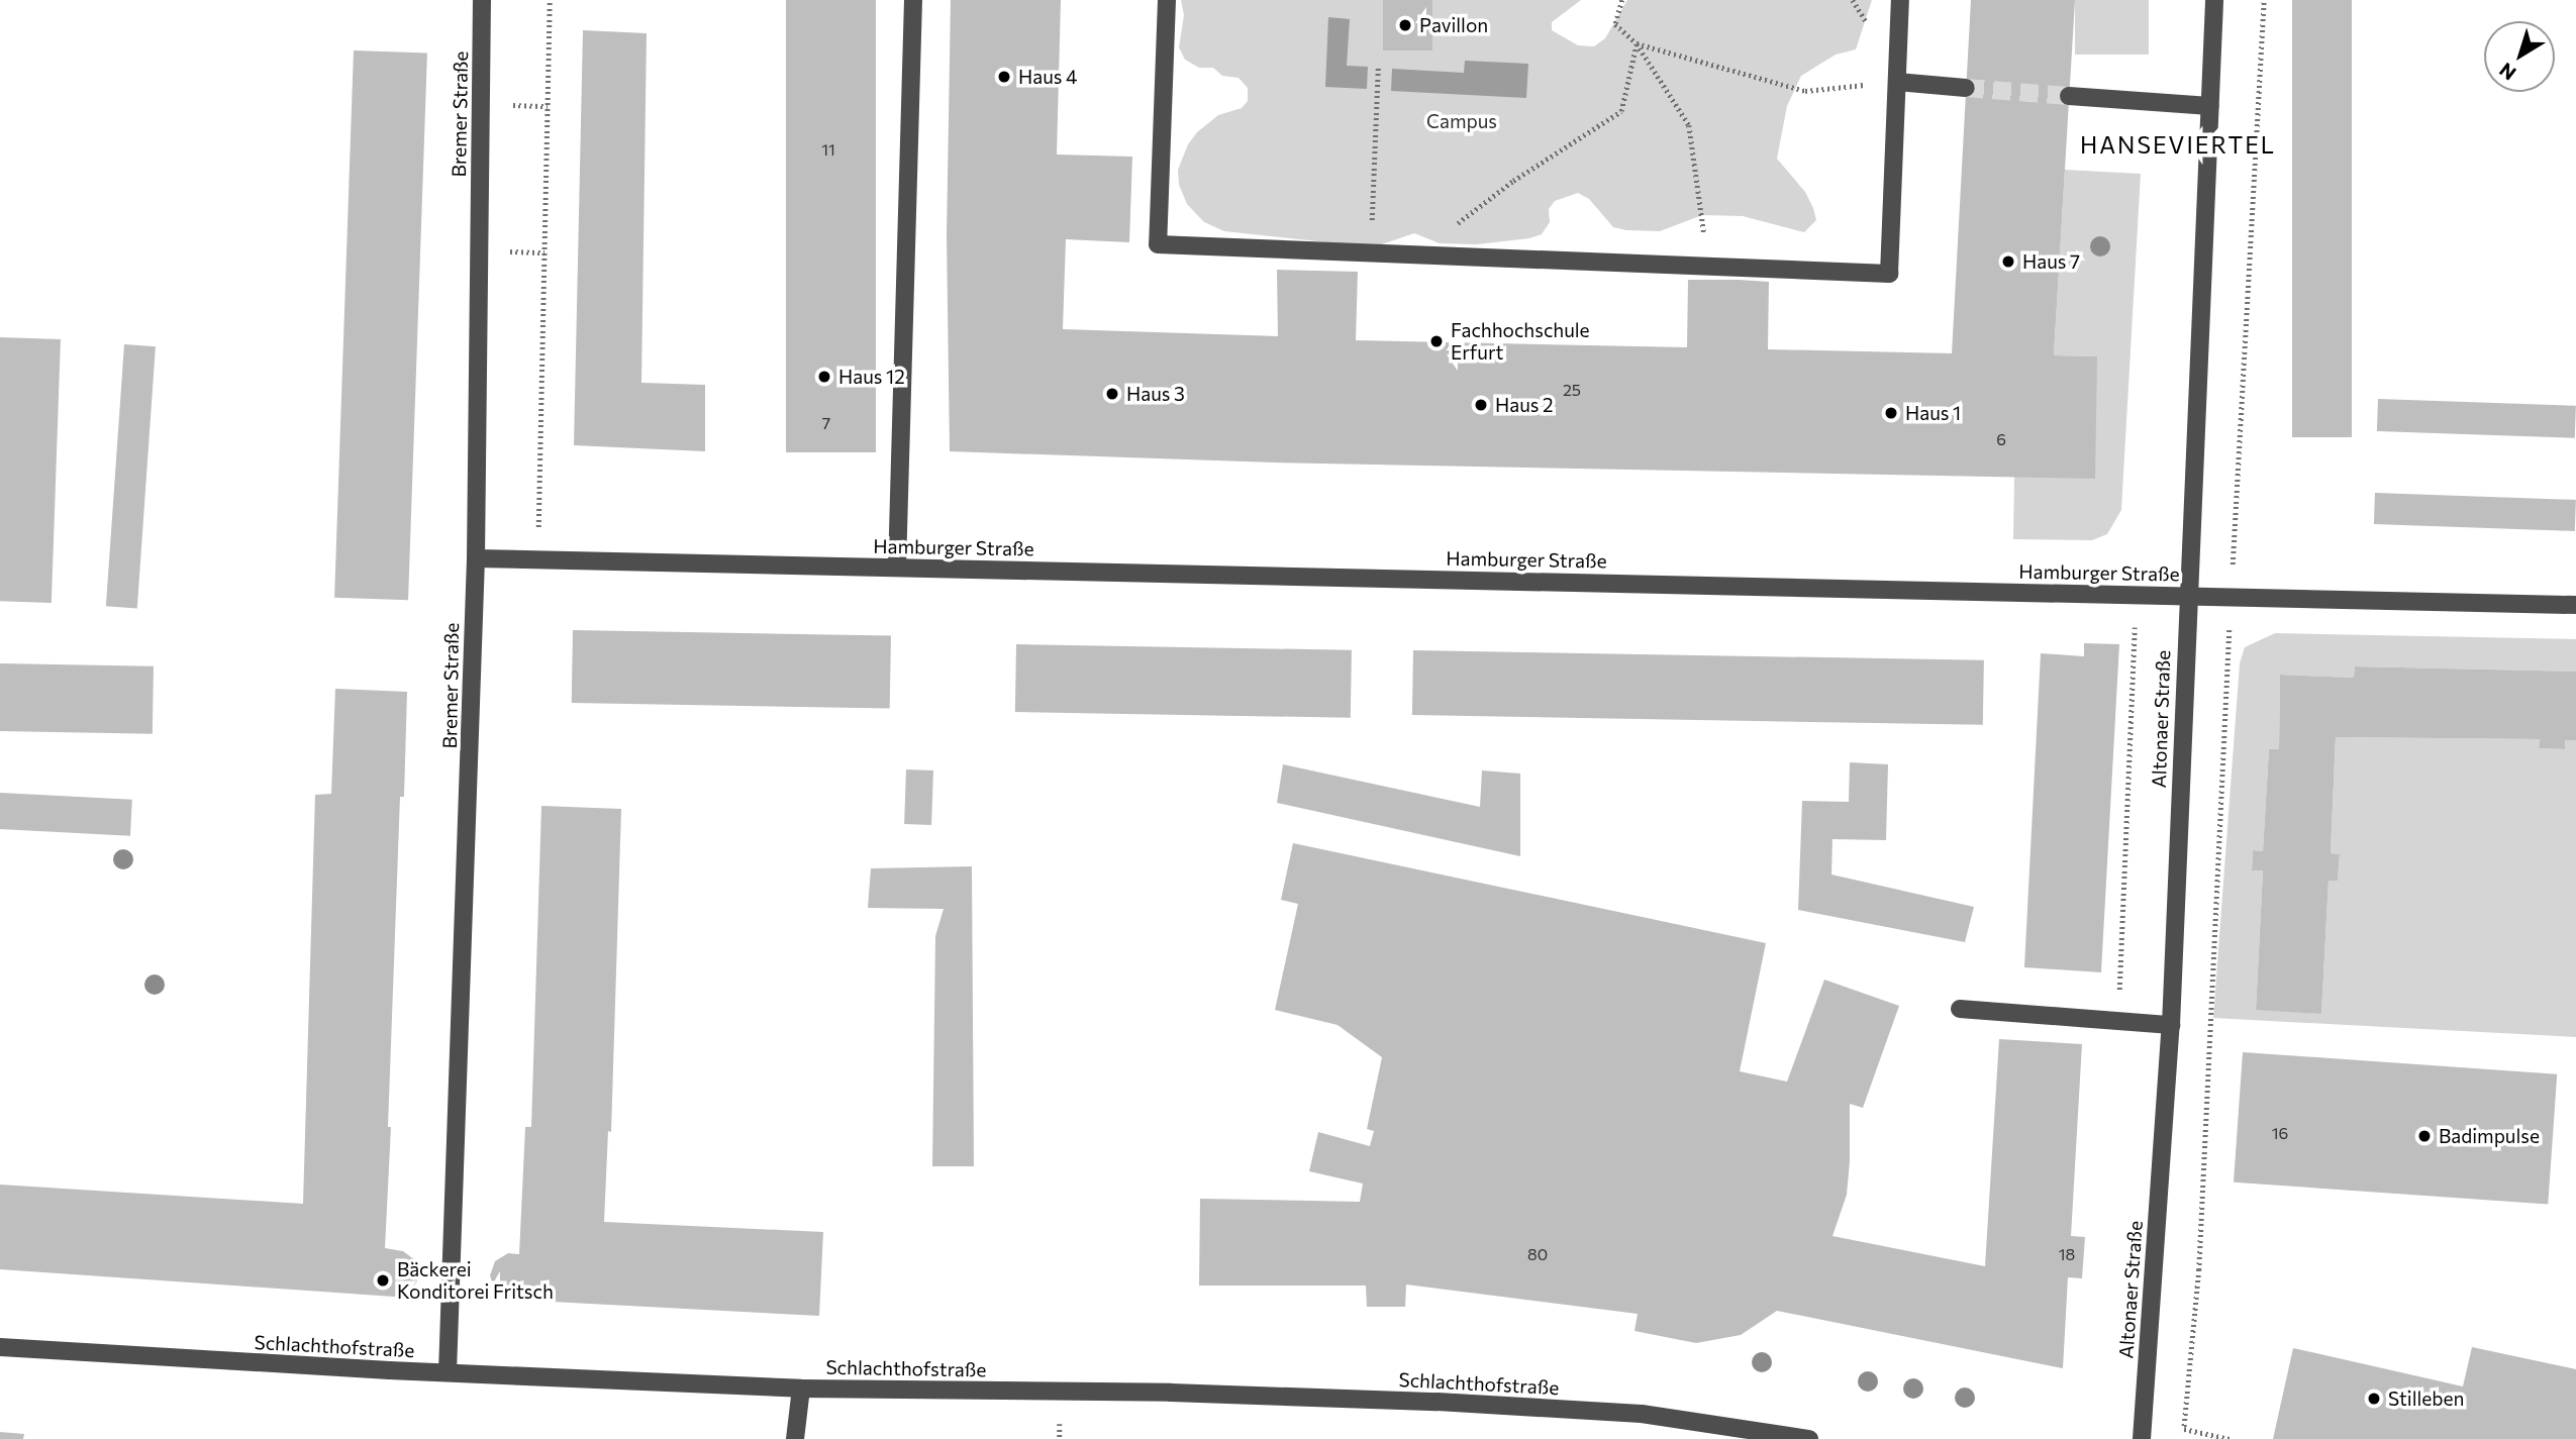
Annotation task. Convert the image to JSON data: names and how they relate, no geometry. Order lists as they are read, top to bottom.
{
  "streets": {
    "street": [
      "Bremer Straße",
      "Hamburger Straße",
      "Altonaer Straße",
      "Schlachthofstraße"
    ]
  },
  "crossings": [
    ["Bremer Straße", "Hamburger Straße"],
    ["Bremer Straße", "Schlachthofstraße"],
    ["Hamburger Straße", "Altonaer Straße"]
  ],
  "districts": ["HANSEVIERTEL"],
  "parks": ["Campus"],
  "places": [
    "Pavillon",
    "Haus 4",
    "Haus 7",
    "Fachhochschule Erfurt",
    "Haus 12",
    "Haus 3",
    "Haus 2",
    "Haus 1",
    "Badimpulse",
    "Bäckerei Konditorei Fritsch",
    "Stilleben"
  ],
  "house_numbers": [
    "11",
    "25",
    "7",
    "6",
    "16",
    "80",
    "18"
  ],
  "north": "bottom left"
}
